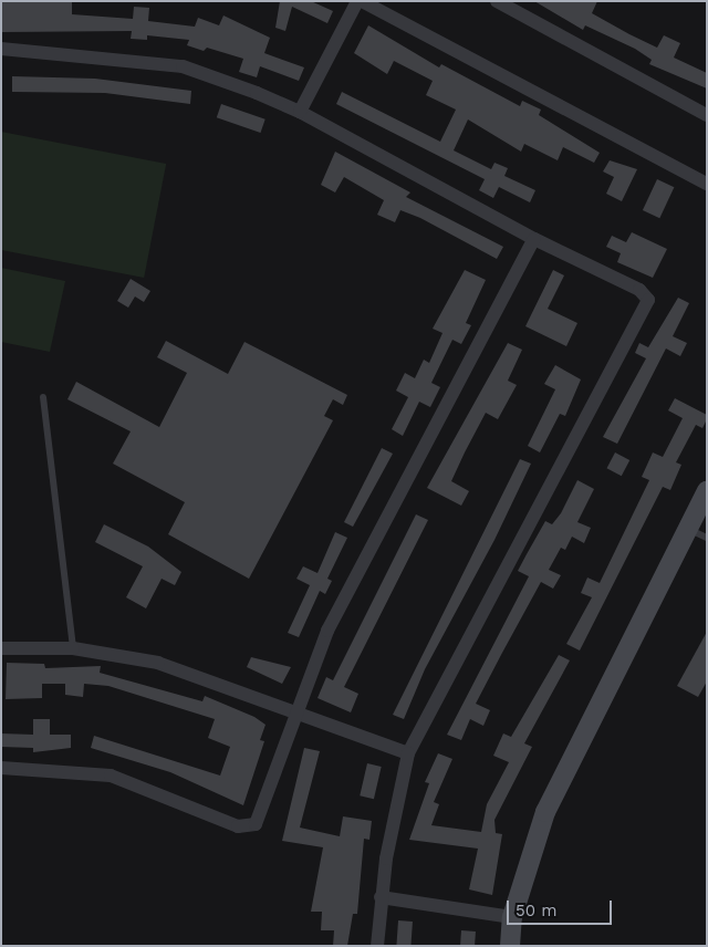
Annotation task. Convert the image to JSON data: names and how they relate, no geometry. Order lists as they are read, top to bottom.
{
  "scale_bar": "50 m"
}
